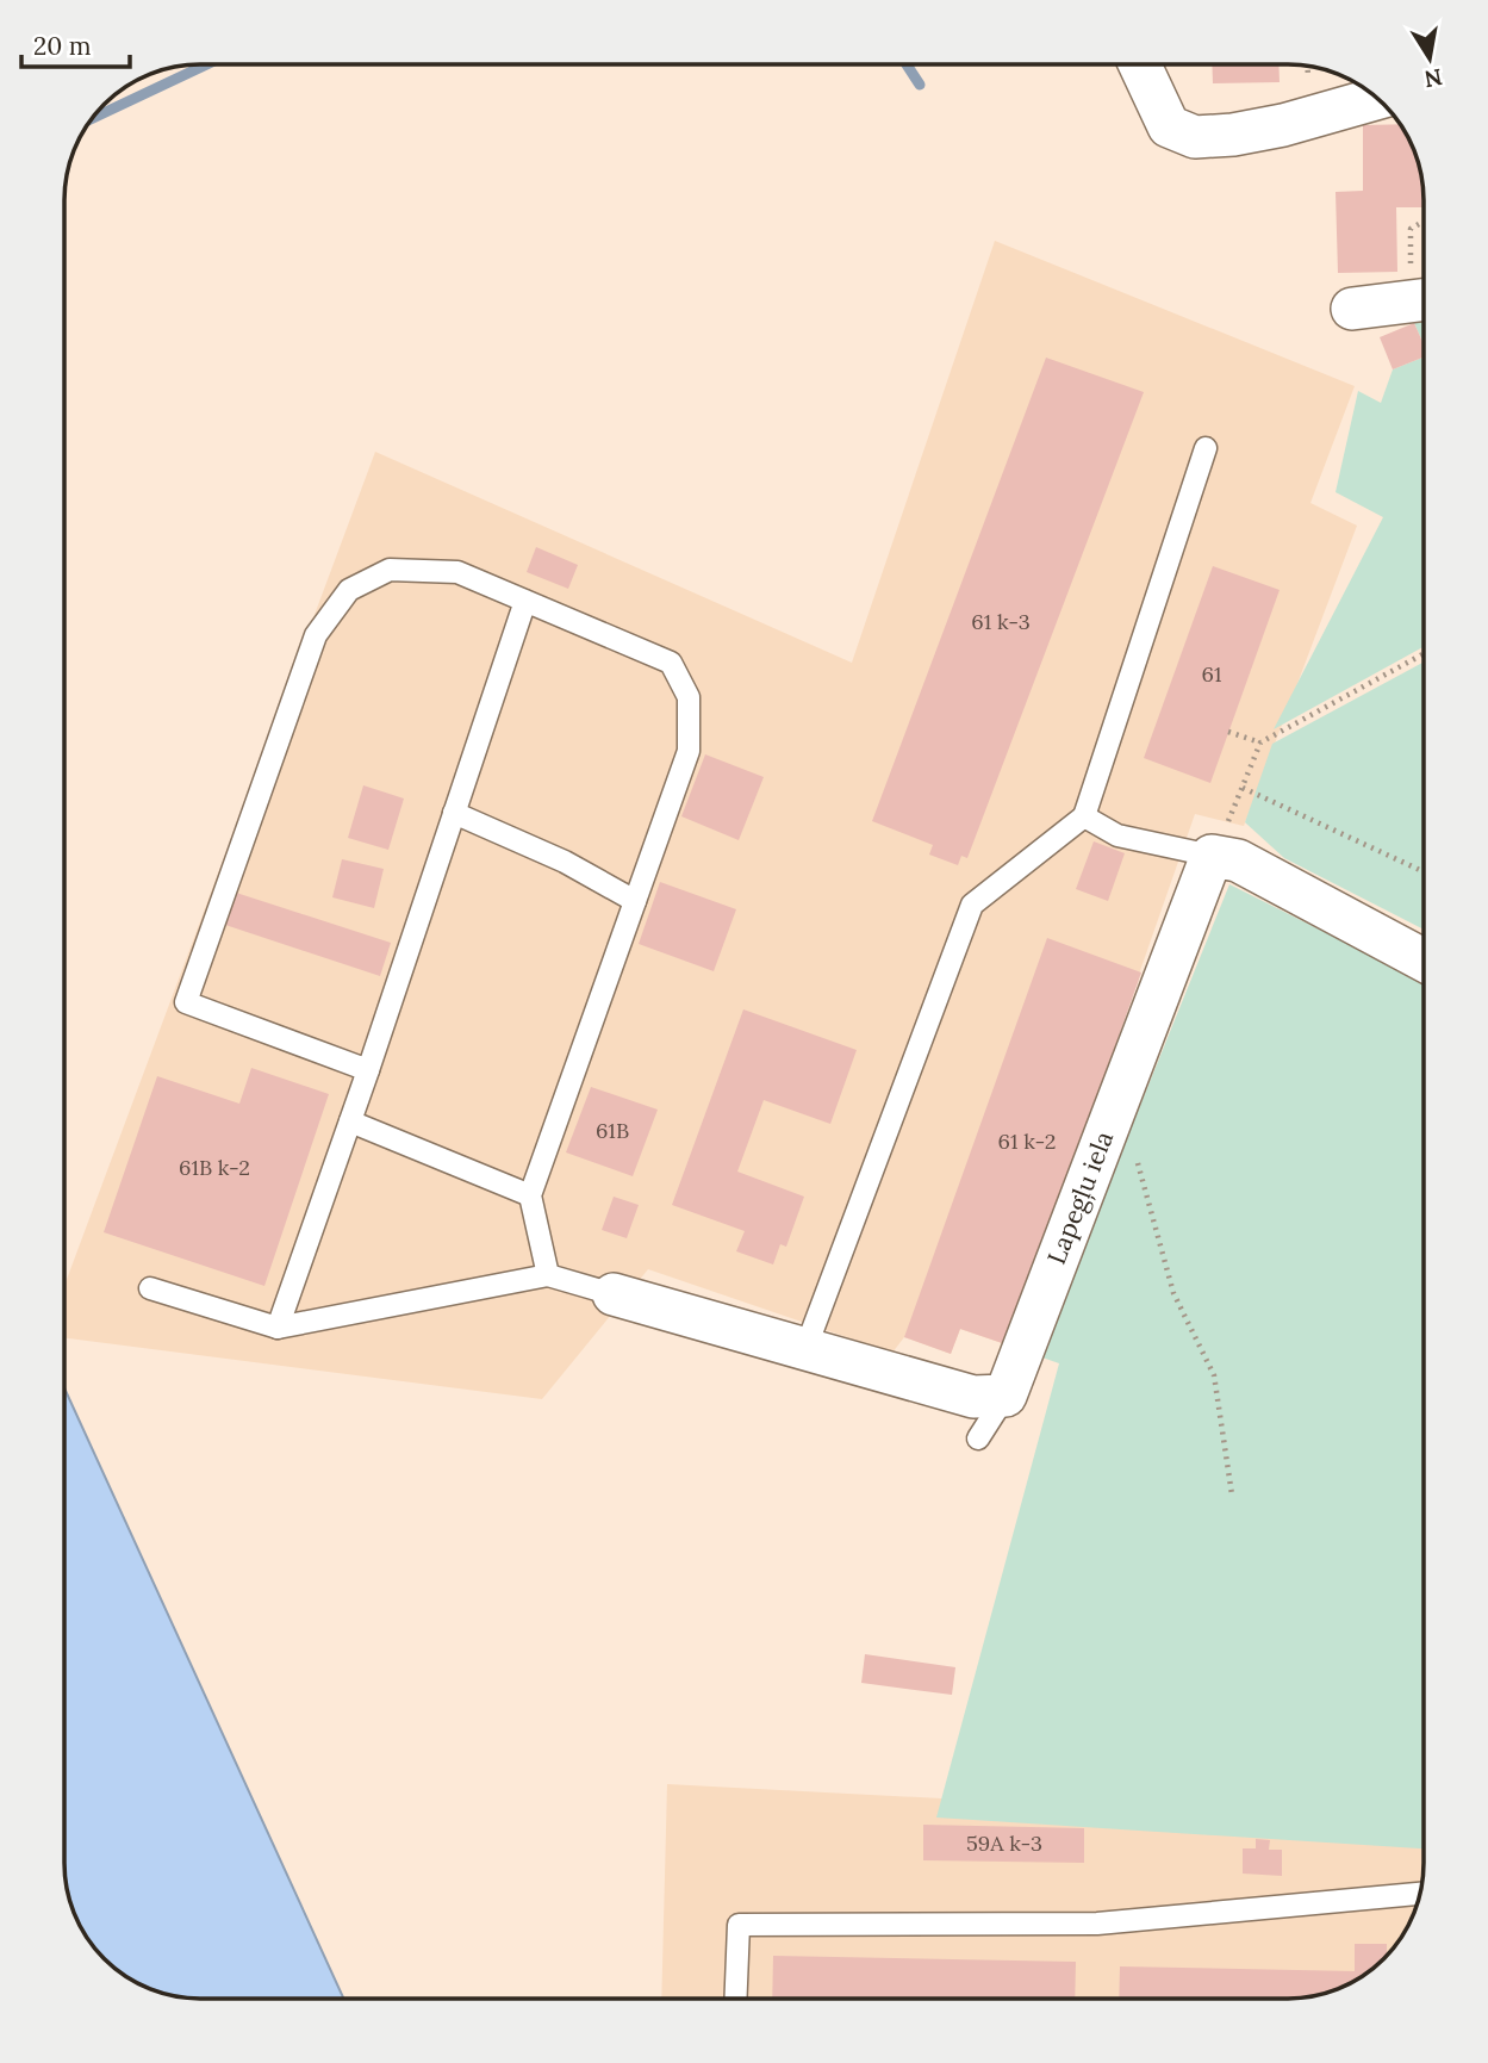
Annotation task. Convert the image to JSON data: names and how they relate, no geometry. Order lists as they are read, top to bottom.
{
  "streets": {
    "street": ["Lapegļu iela"]
  },
  "house_numbers": [
    "61 k-3",
    "61",
    "61B",
    "61 k-2",
    "61B k-2",
    "59A k-3"
  ],
  "scale_bar": "20 m",
  "north": "bottom"
}
